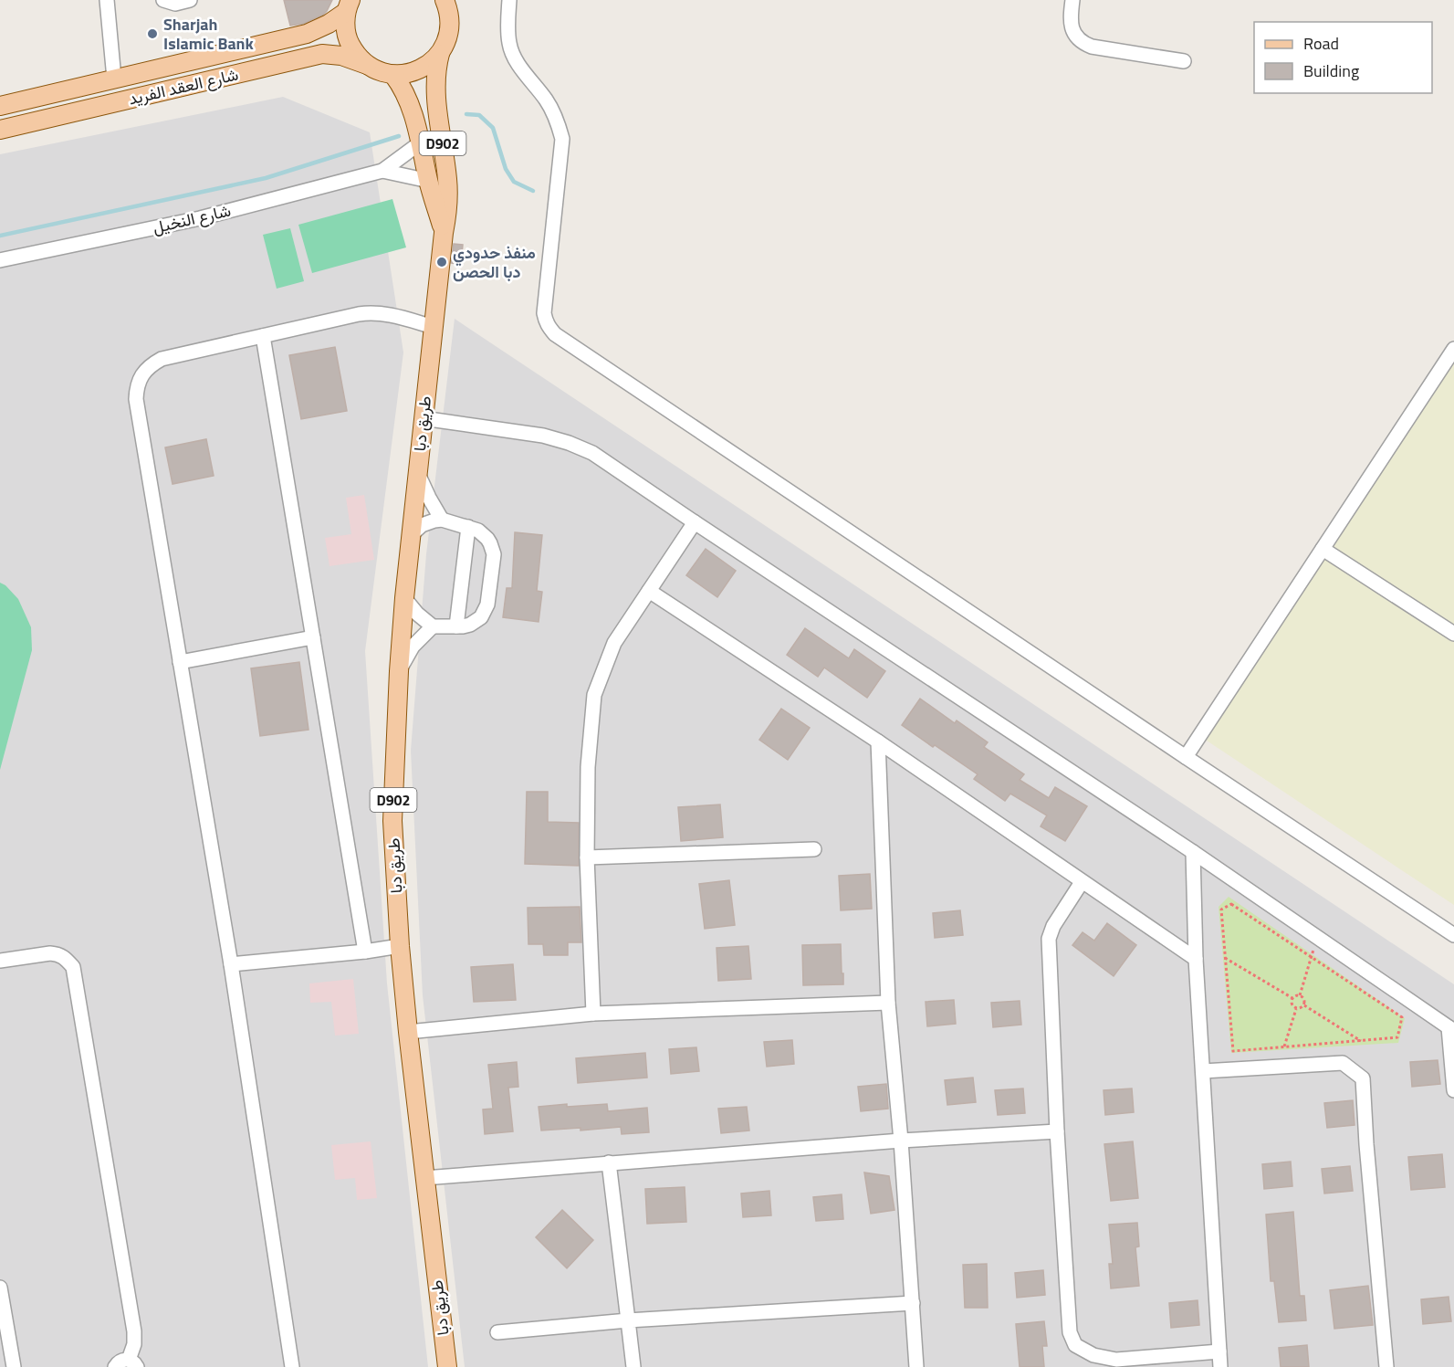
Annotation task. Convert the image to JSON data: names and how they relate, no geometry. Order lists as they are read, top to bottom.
{
  "streets": {
    "main road": ["شارع العقد الفريد", "D902", "طريق دبا"],
    "street": ["شارع النخيل"]
  },
  "crossings": [
    ["شارع العقد الفريد", "طريق دبا"],
    ["شارع النخيل", "طريق دبا"]
  ],
  "places": ["Sharjah Islamic Bank", "منفذ حدودي دبا الحصن"],
  "legend": ["Road", "Building"]
}
